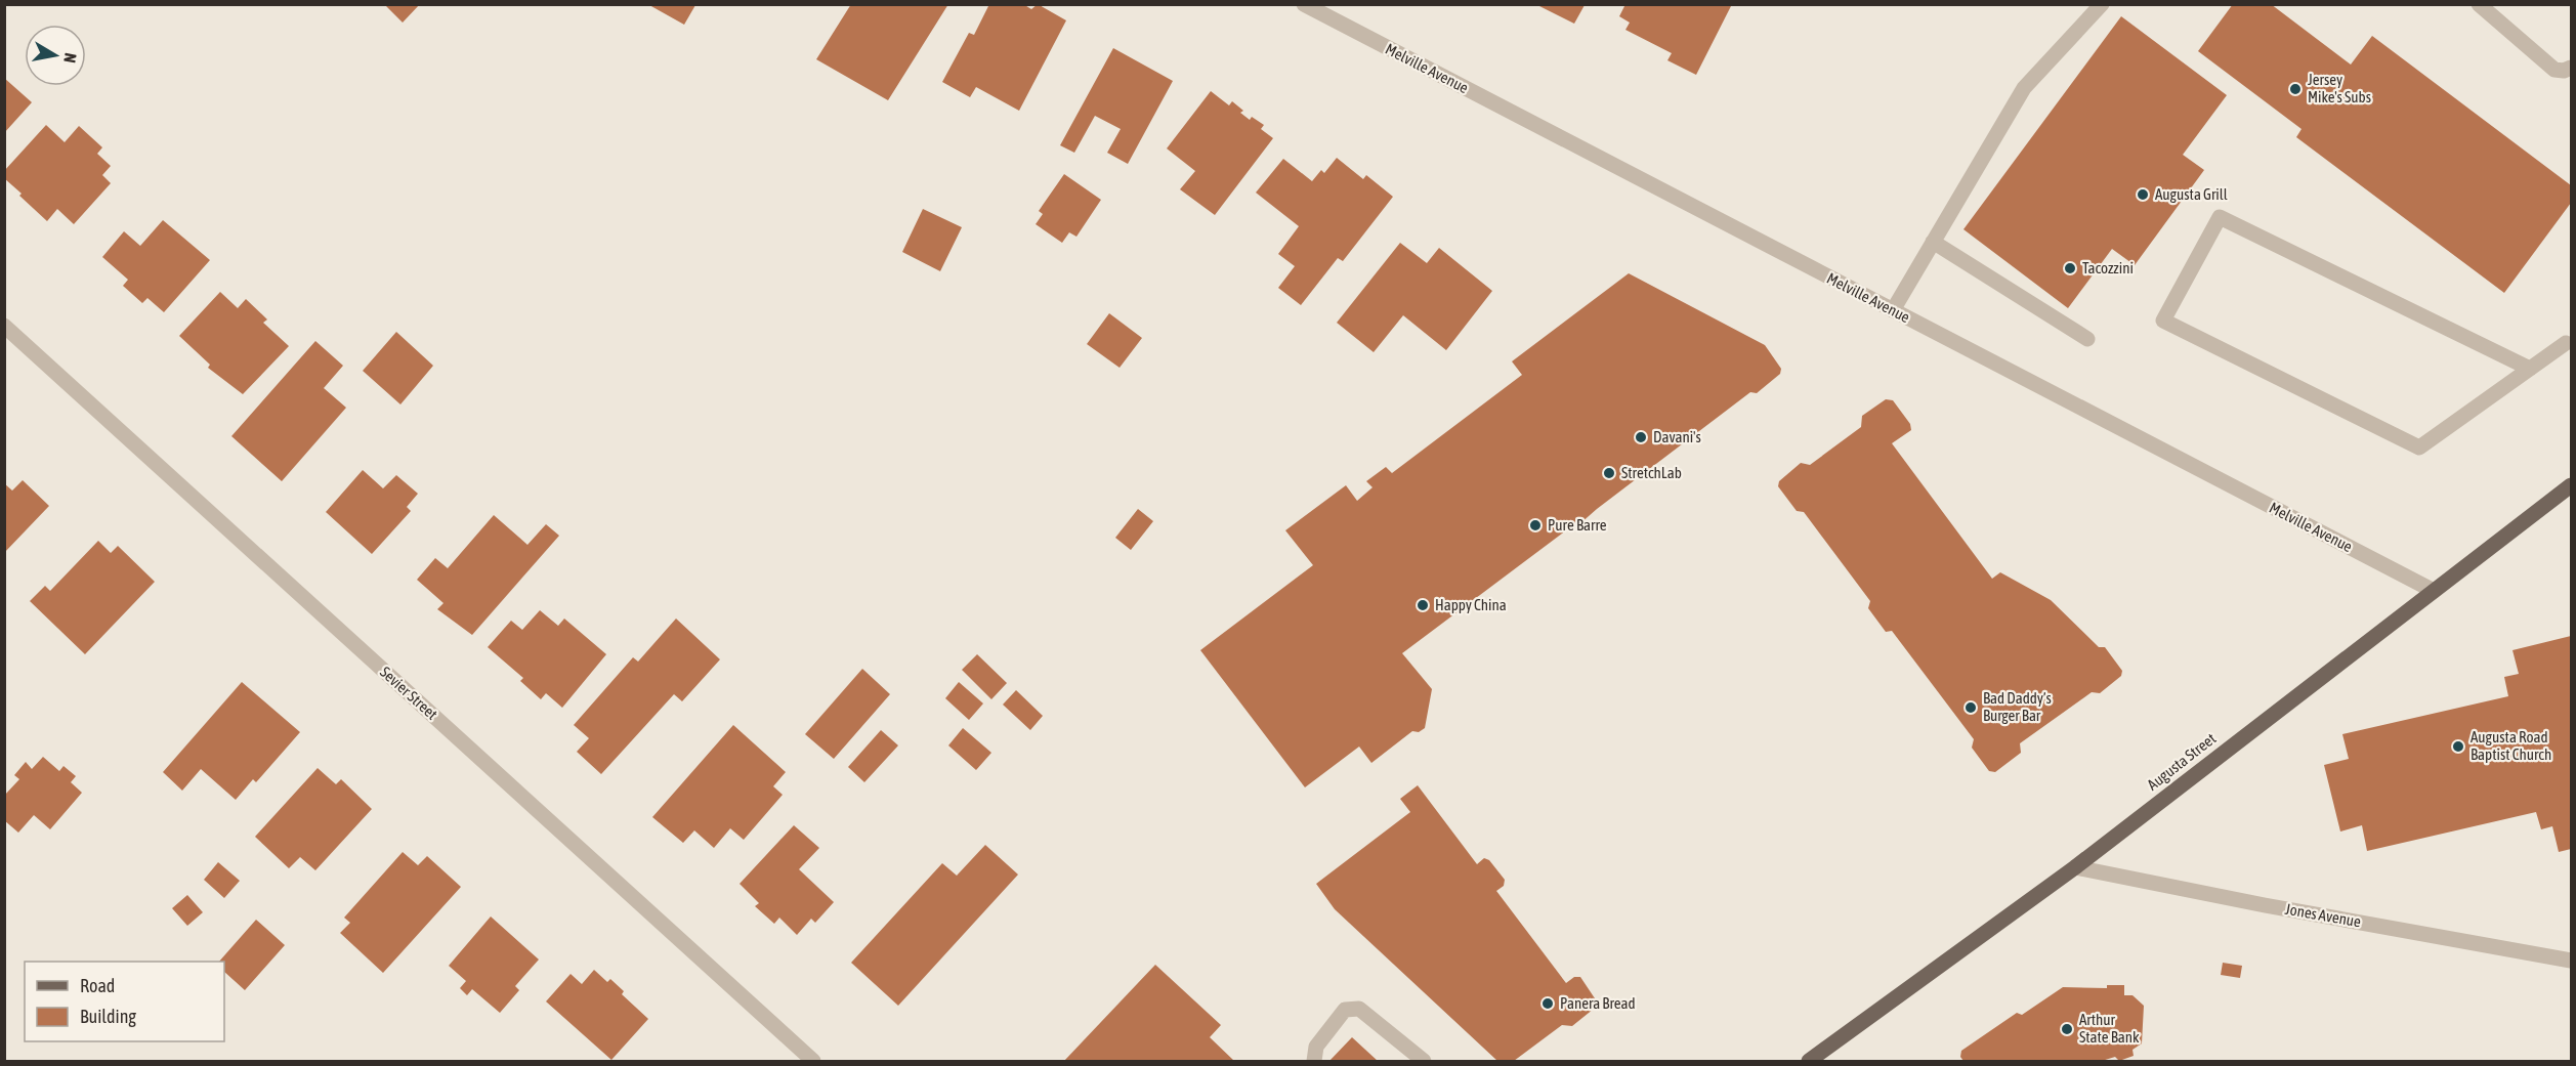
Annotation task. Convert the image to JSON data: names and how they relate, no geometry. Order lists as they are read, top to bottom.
{
  "streets": {
    "main road": ["Augusta Street"],
    "street": ["Melville Avenue", "Sevier Street", "Jones Avenue"]
  },
  "crossings": [
    ["Melville Avenue", "Augusta Street"],
    ["Augusta Street", "Jones Avenue"]
  ],
  "places": [
    "Jersey Mike's Subs",
    "Augusta Grill",
    "Tacozzini",
    "Davani's",
    "StretchLab",
    "Pure Barre",
    "Happy China",
    "Bad Daddy’s Burger Bar",
    "Augusta Road Baptist Church",
    "Panera Bread",
    "Arthur State Bank"
  ],
  "legend": ["Road", "Building"],
  "north": "right"
}
